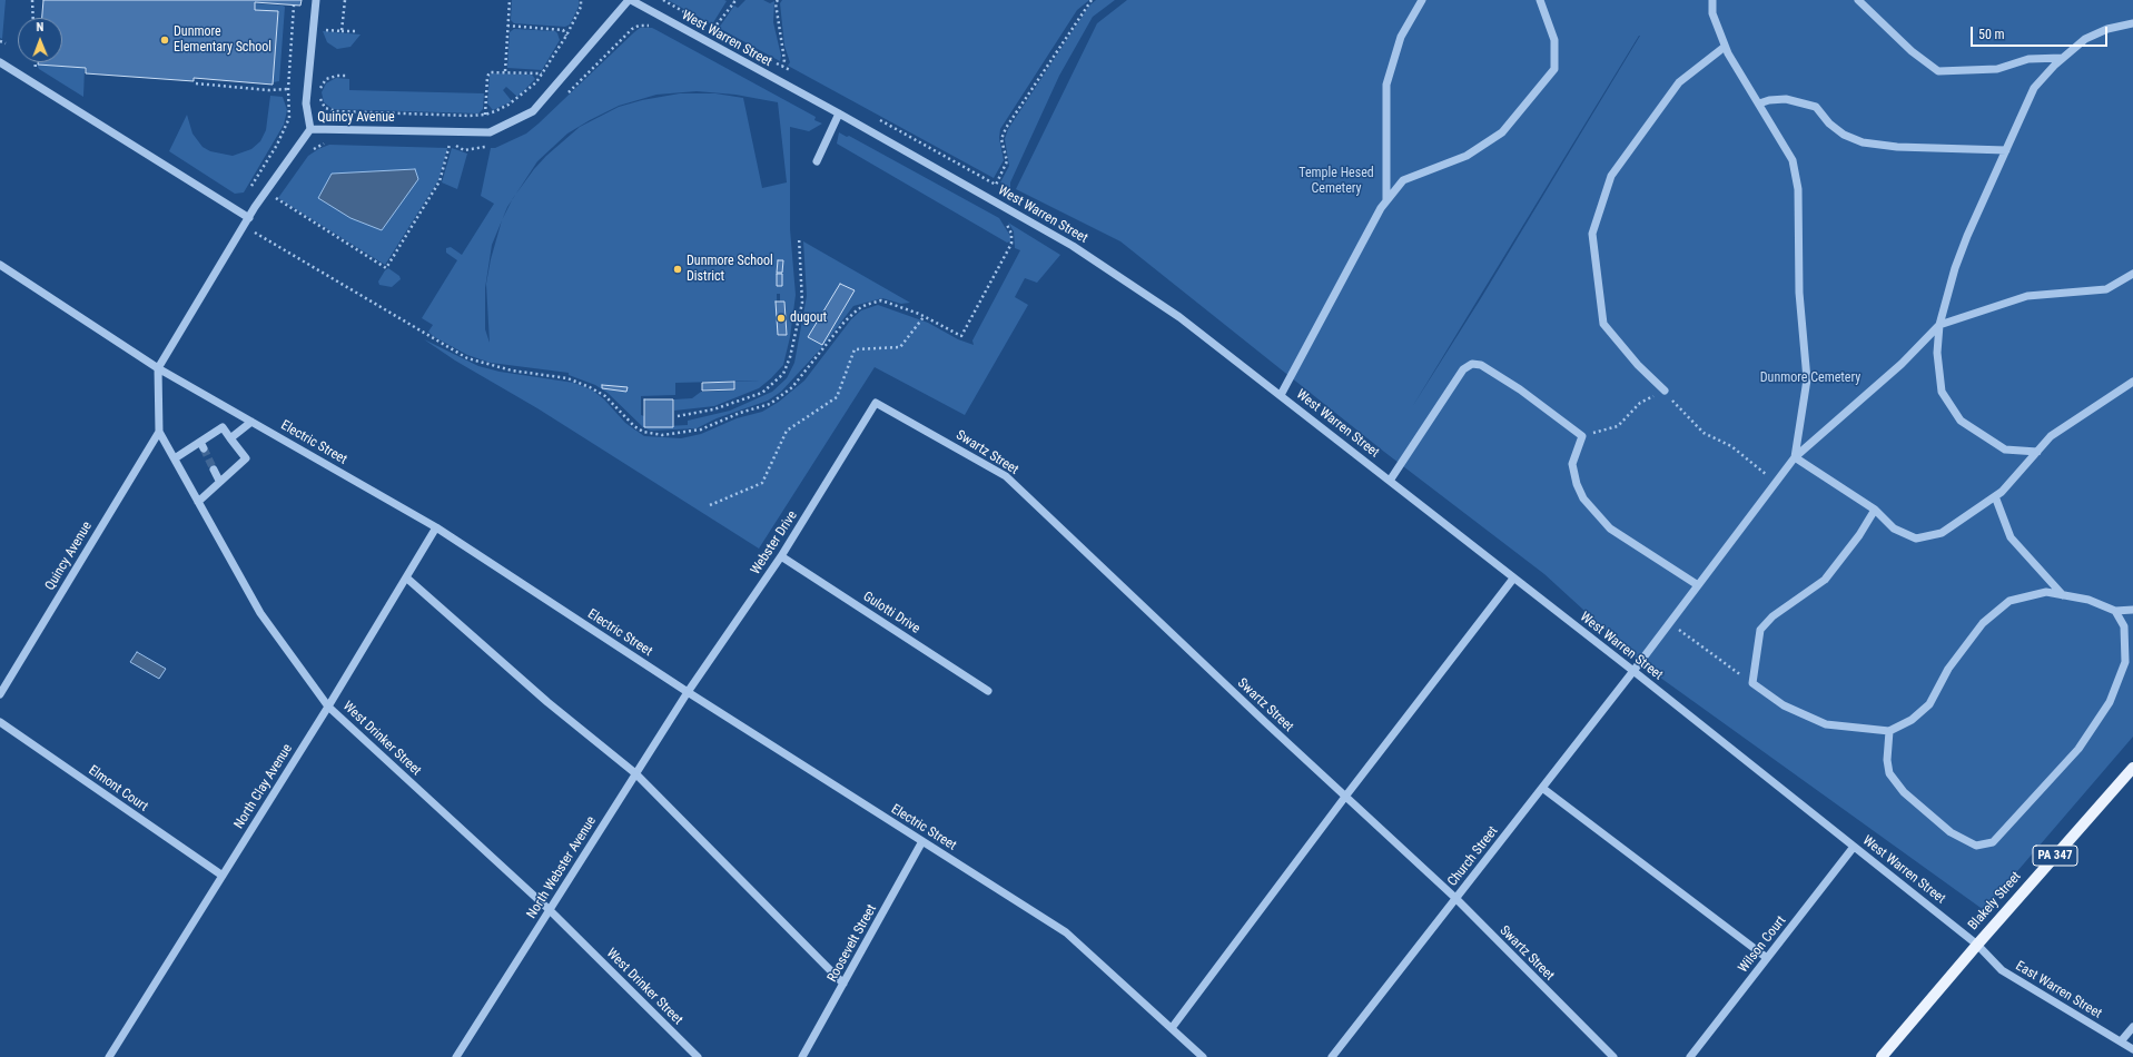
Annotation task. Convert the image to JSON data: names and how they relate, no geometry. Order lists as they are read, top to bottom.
{
  "streets": {
    "main road": ["PA 347", "Blakely Street"],
    "street": [
      "West Warren Street",
      "Quincy Avenue",
      "Electric Street",
      "Swartz Street",
      "Webster Drive",
      "Gulotti Drive",
      "West Drinker Street",
      "North Clay Avenue",
      "Elmont Court",
      "Church Street",
      "North Webster Avenue",
      "Roosevelt Street",
      "Wilson Court",
      "East Warren Street"
    ]
  },
  "crossings": [
    ["West Warren Street", "Quincy Avenue"],
    ["West Warren Street", "Church Street"],
    ["West Warren Street", "Blakely Street"],
    ["West Warren Street", "Wilson Court"],
    ["West Warren Street", "East Warren Street"],
    ["Quincy Avenue", "Electric Street"],
    ["Quincy Avenue", "West Drinker Street"],
    ["Electric Street", "Webster Drive"],
    ["Electric Street", "West Drinker Street"],
    ["Electric Street", "North Clay Avenue"],
    ["Electric Street", "North Webster Avenue"],
    ["Electric Street", "Roosevelt Street"],
    ["Swartz Street", "Webster Drive"],
    ["Swartz Street", "Church Street"],
    ["Webster Drive", "Gulotti Drive"],
    ["Webster Drive", "North Webster Avenue"],
    ["West Drinker Street", "North Clay Avenue"],
    ["West Drinker Street", "North Webster Avenue"],
    ["North Clay Avenue", "Elmont Court"],
    ["Blakely Street", "East Warren Street"]
  ],
  "parks": ["Temple Hesed Cemetery", "Dunmore Cemetery"],
  "places": ["Dunmore Elementary School", "Dunmore School District", "dugout"],
  "scale_bar": "50 m",
  "north": "top"
}
